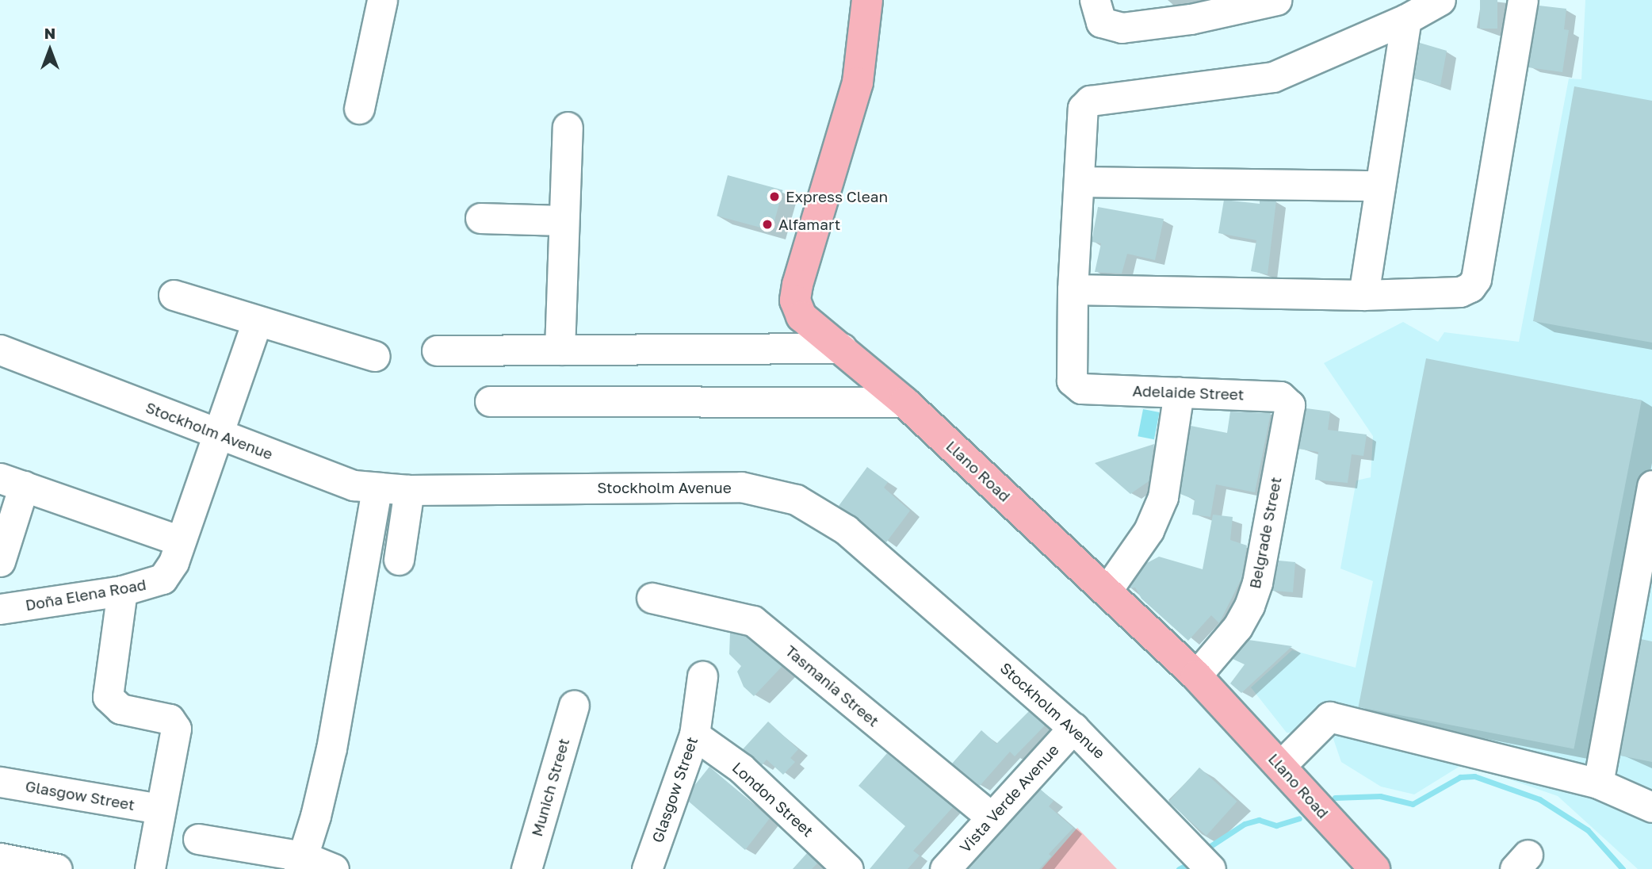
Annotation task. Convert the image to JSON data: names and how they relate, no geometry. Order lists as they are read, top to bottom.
{
  "streets": {
    "main road": ["Llano Road"],
    "street": [
      "Adelaide Street",
      "Stockholm Avenue",
      "Belgrade Street",
      "Doña Elena Road",
      "Tasmania Street",
      "Munich Street",
      "Glasgow Street",
      "Vista Verde Avenue",
      "London Street"
    ]
  },
  "crossings": [
    ["Adelaide Street", "Belgrade Street"],
    ["Stockholm Avenue", "Doña Elena Road"],
    ["Stockholm Avenue", "Vista Verde Avenue"],
    ["Llano Road", "Belgrade Street"],
    ["Tasmania Street", "Vista Verde Avenue"],
    ["Glasgow Street", "London Street"]
  ],
  "places": ["Express Clean", "Alfamart"],
  "north": "top"
}
